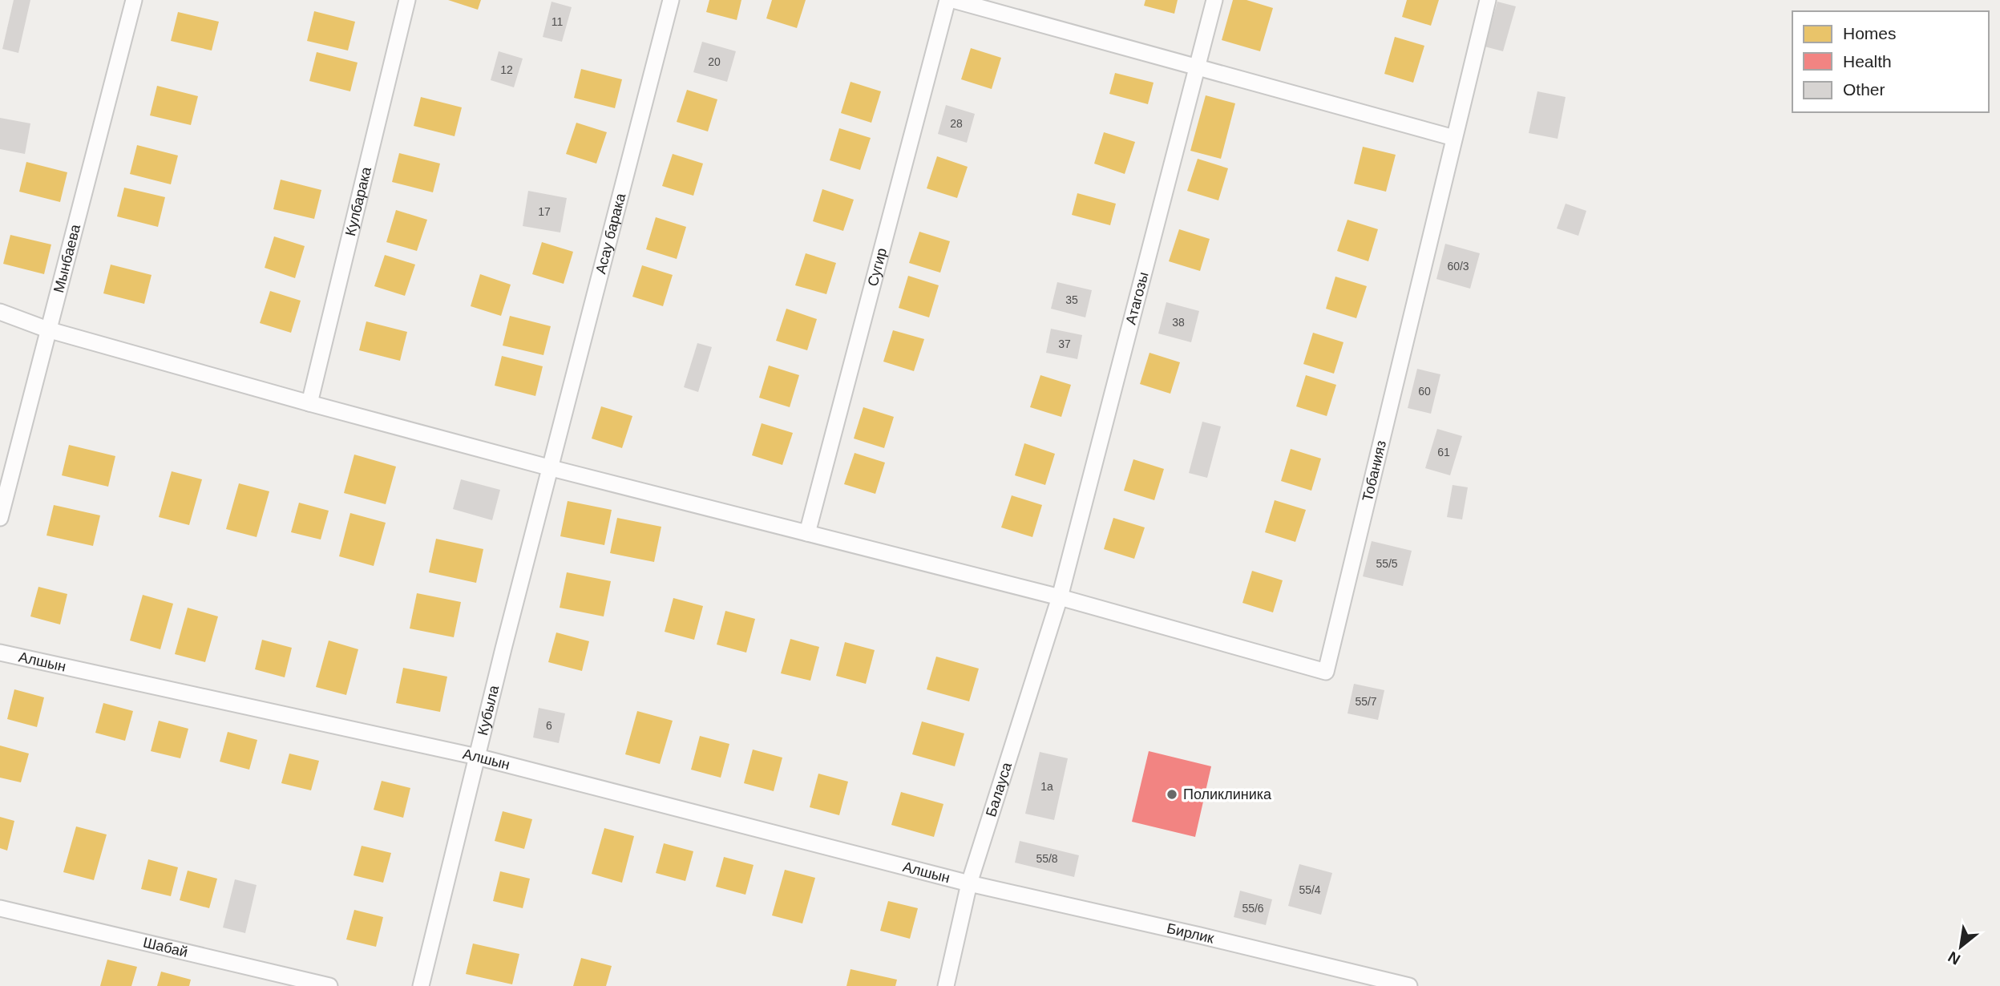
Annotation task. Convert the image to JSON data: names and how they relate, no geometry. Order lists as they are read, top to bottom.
{
  "streets": {
    "street": [
      "Кулбарака",
      "Асау барака",
      "Мынбаева",
      "Сугир",
      "Атагозы",
      "Тобанияз",
      "Алшын",
      "Кубыла",
      "Балауса",
      "Бирлик",
      "Шабай"
    ]
  },
  "crossings": [
    ["Асау барака", "Кубыла"],
    ["Атагозы", "Тобанияз"],
    ["Атагозы", "Балауса"],
    ["Тобанияз", "Балауса"],
    ["Алшын", "Кубыла"],
    ["Алшын", "Балауса"],
    ["Алшын", "Бирлик"],
    ["Балауса", "Бирлик"]
  ],
  "places": ["Поликлиника"],
  "house_numbers": [
    "11",
    "20",
    "12",
    "28",
    "17",
    "60/3",
    "35",
    "38",
    "37",
    "60",
    "61",
    "55/5",
    "55/7",
    "6",
    "1а",
    "55/8",
    "55/4",
    "55/6"
  ],
  "legend": ["Homes", "Health", "Other"],
  "north": "bottom left"
}
